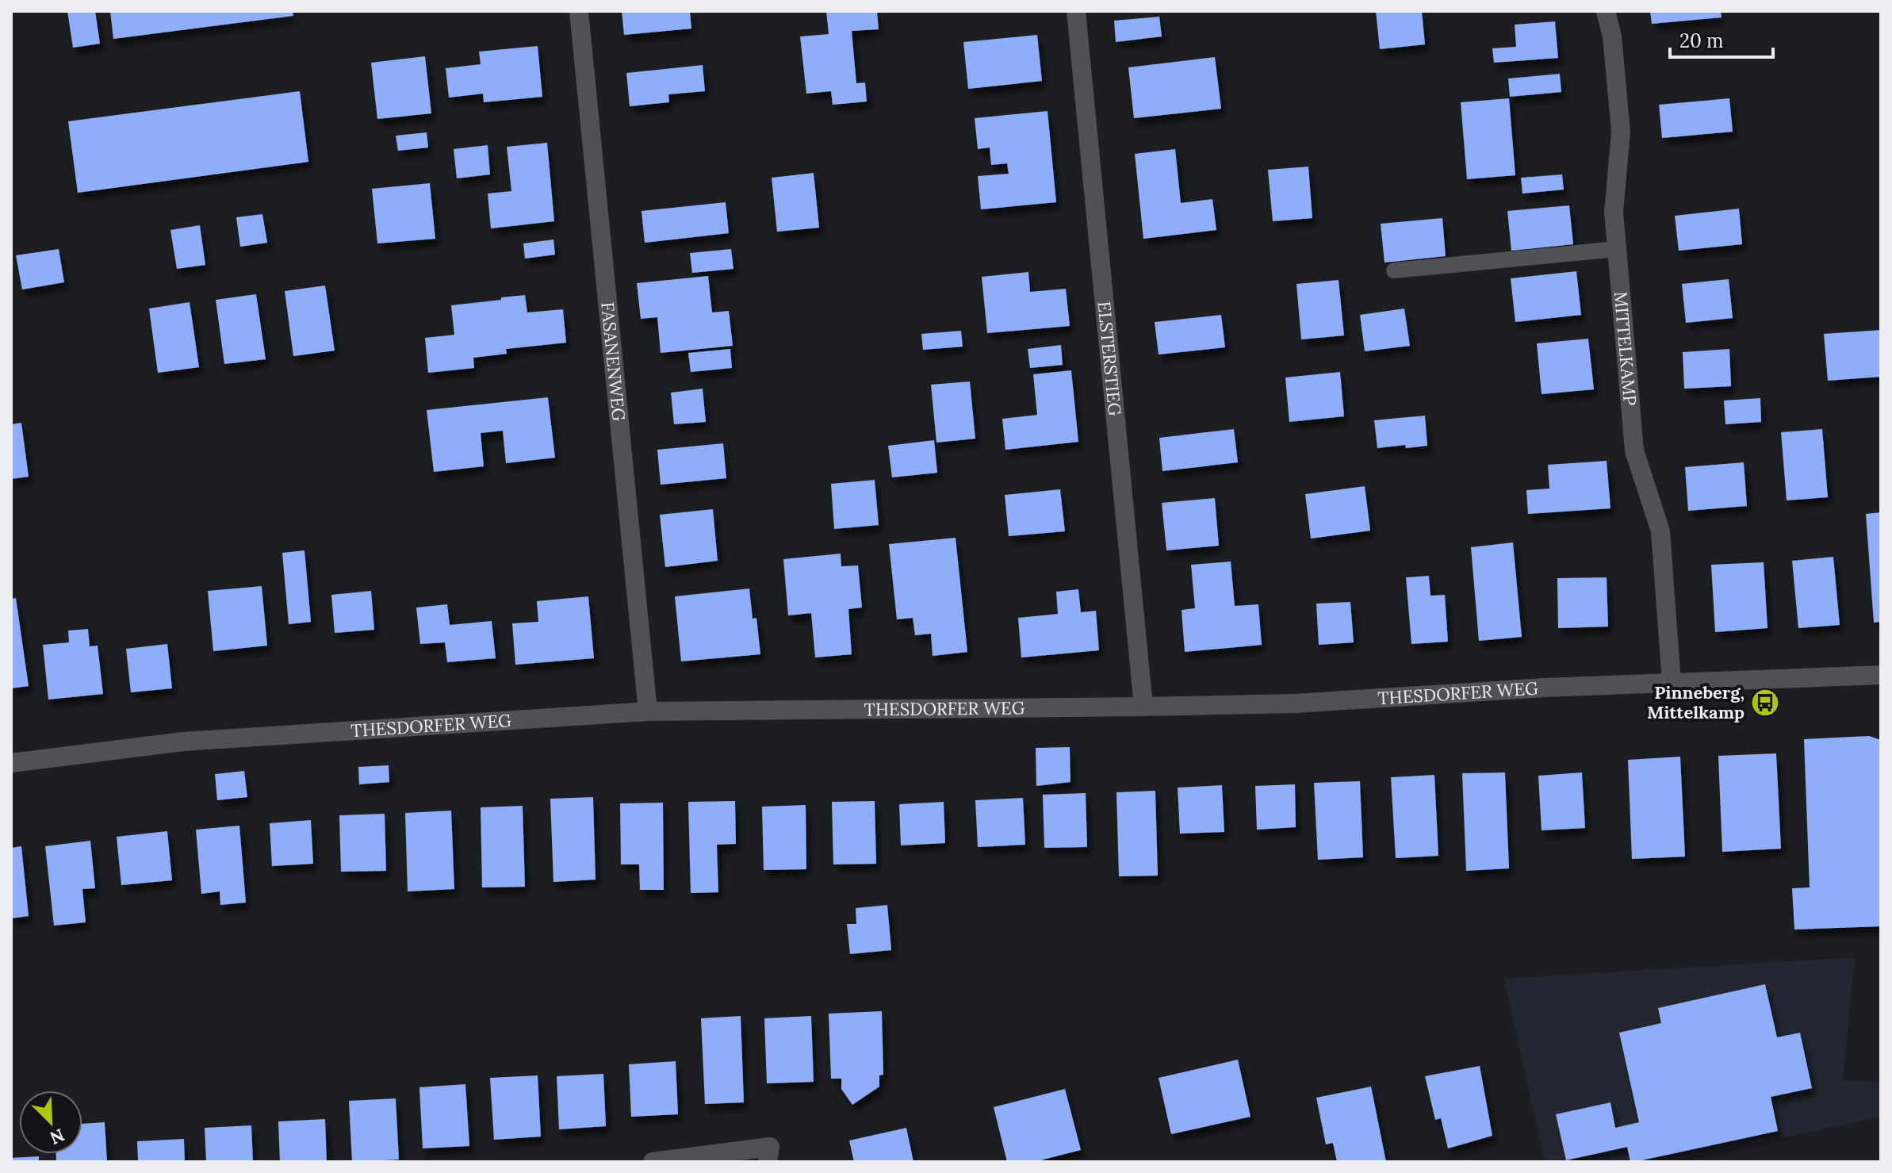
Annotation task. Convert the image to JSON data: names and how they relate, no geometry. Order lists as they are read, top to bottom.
{
  "streets": {
    "street": [
      "MITTELKAMP",
      "ELSTERSTIEG",
      "FASANENWEG",
      "THESDORFER WEG"
    ]
  },
  "crossings": [
    ["MITTELKAMP", "THESDORFER WEG"],
    ["ELSTERSTIEG", "THESDORFER WEG"],
    ["FASANENWEG", "THESDORFER WEG"]
  ],
  "places": {
    "bus stop": ["Pinneberg, Mittelkamp"]
  },
  "scale_bar": "20 m",
  "north": "bottom right"
}
